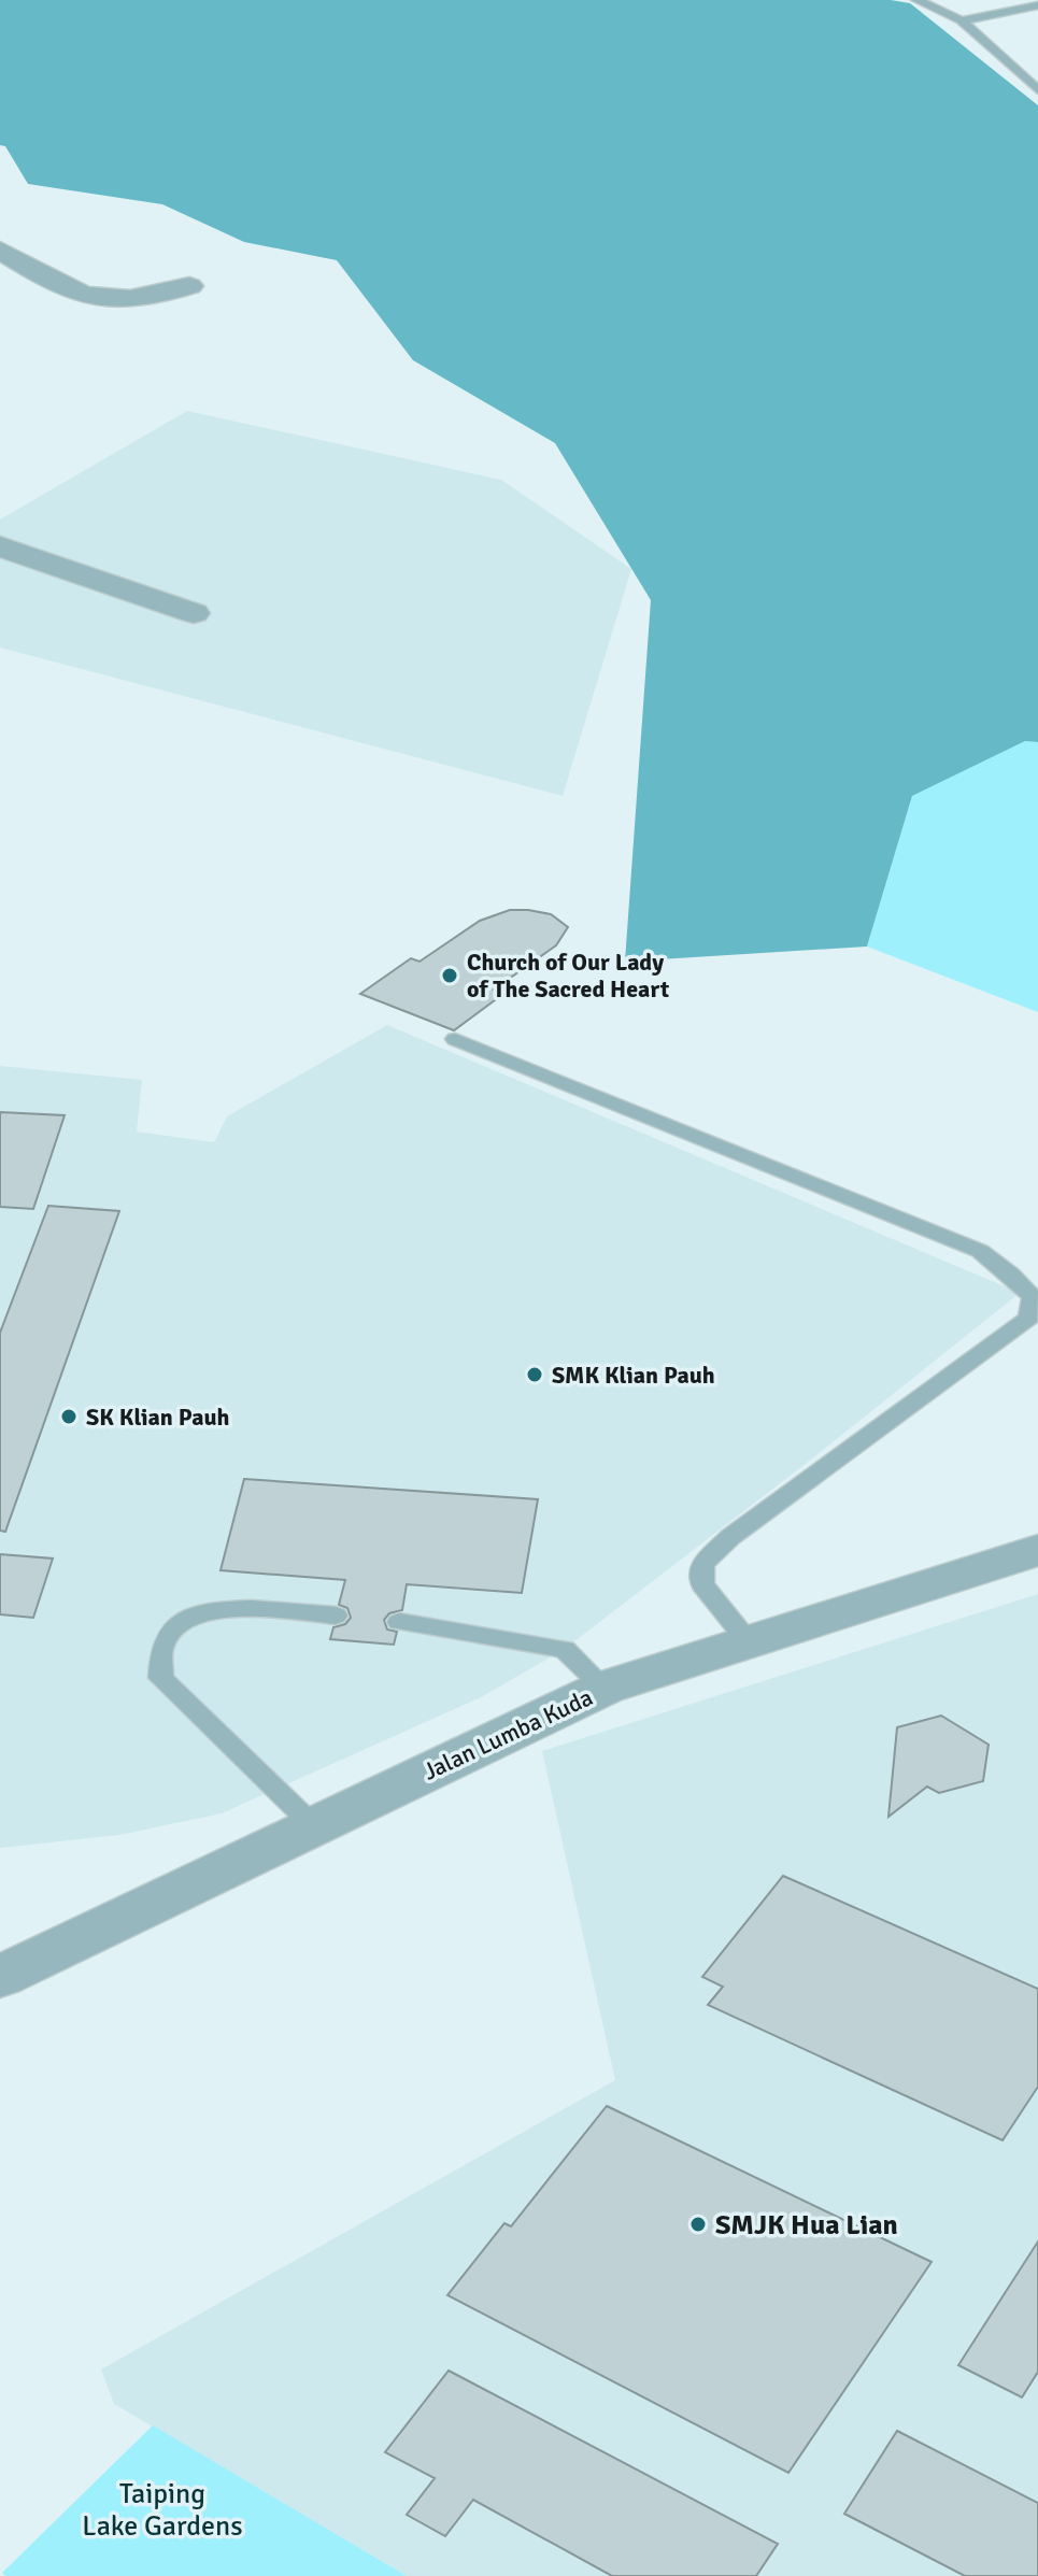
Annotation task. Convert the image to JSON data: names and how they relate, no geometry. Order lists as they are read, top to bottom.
{
  "streets": {
    "street": ["Jalan Lumba Kuda"]
  },
  "parks": ["Taiping Lake Gardens"],
  "places": [
    "Church of Our Lady of The Sacred Heart",
    "SMK Klian Pauh",
    "SK Klian Pauh",
    "SMJK Hua Lian"
  ]
}
